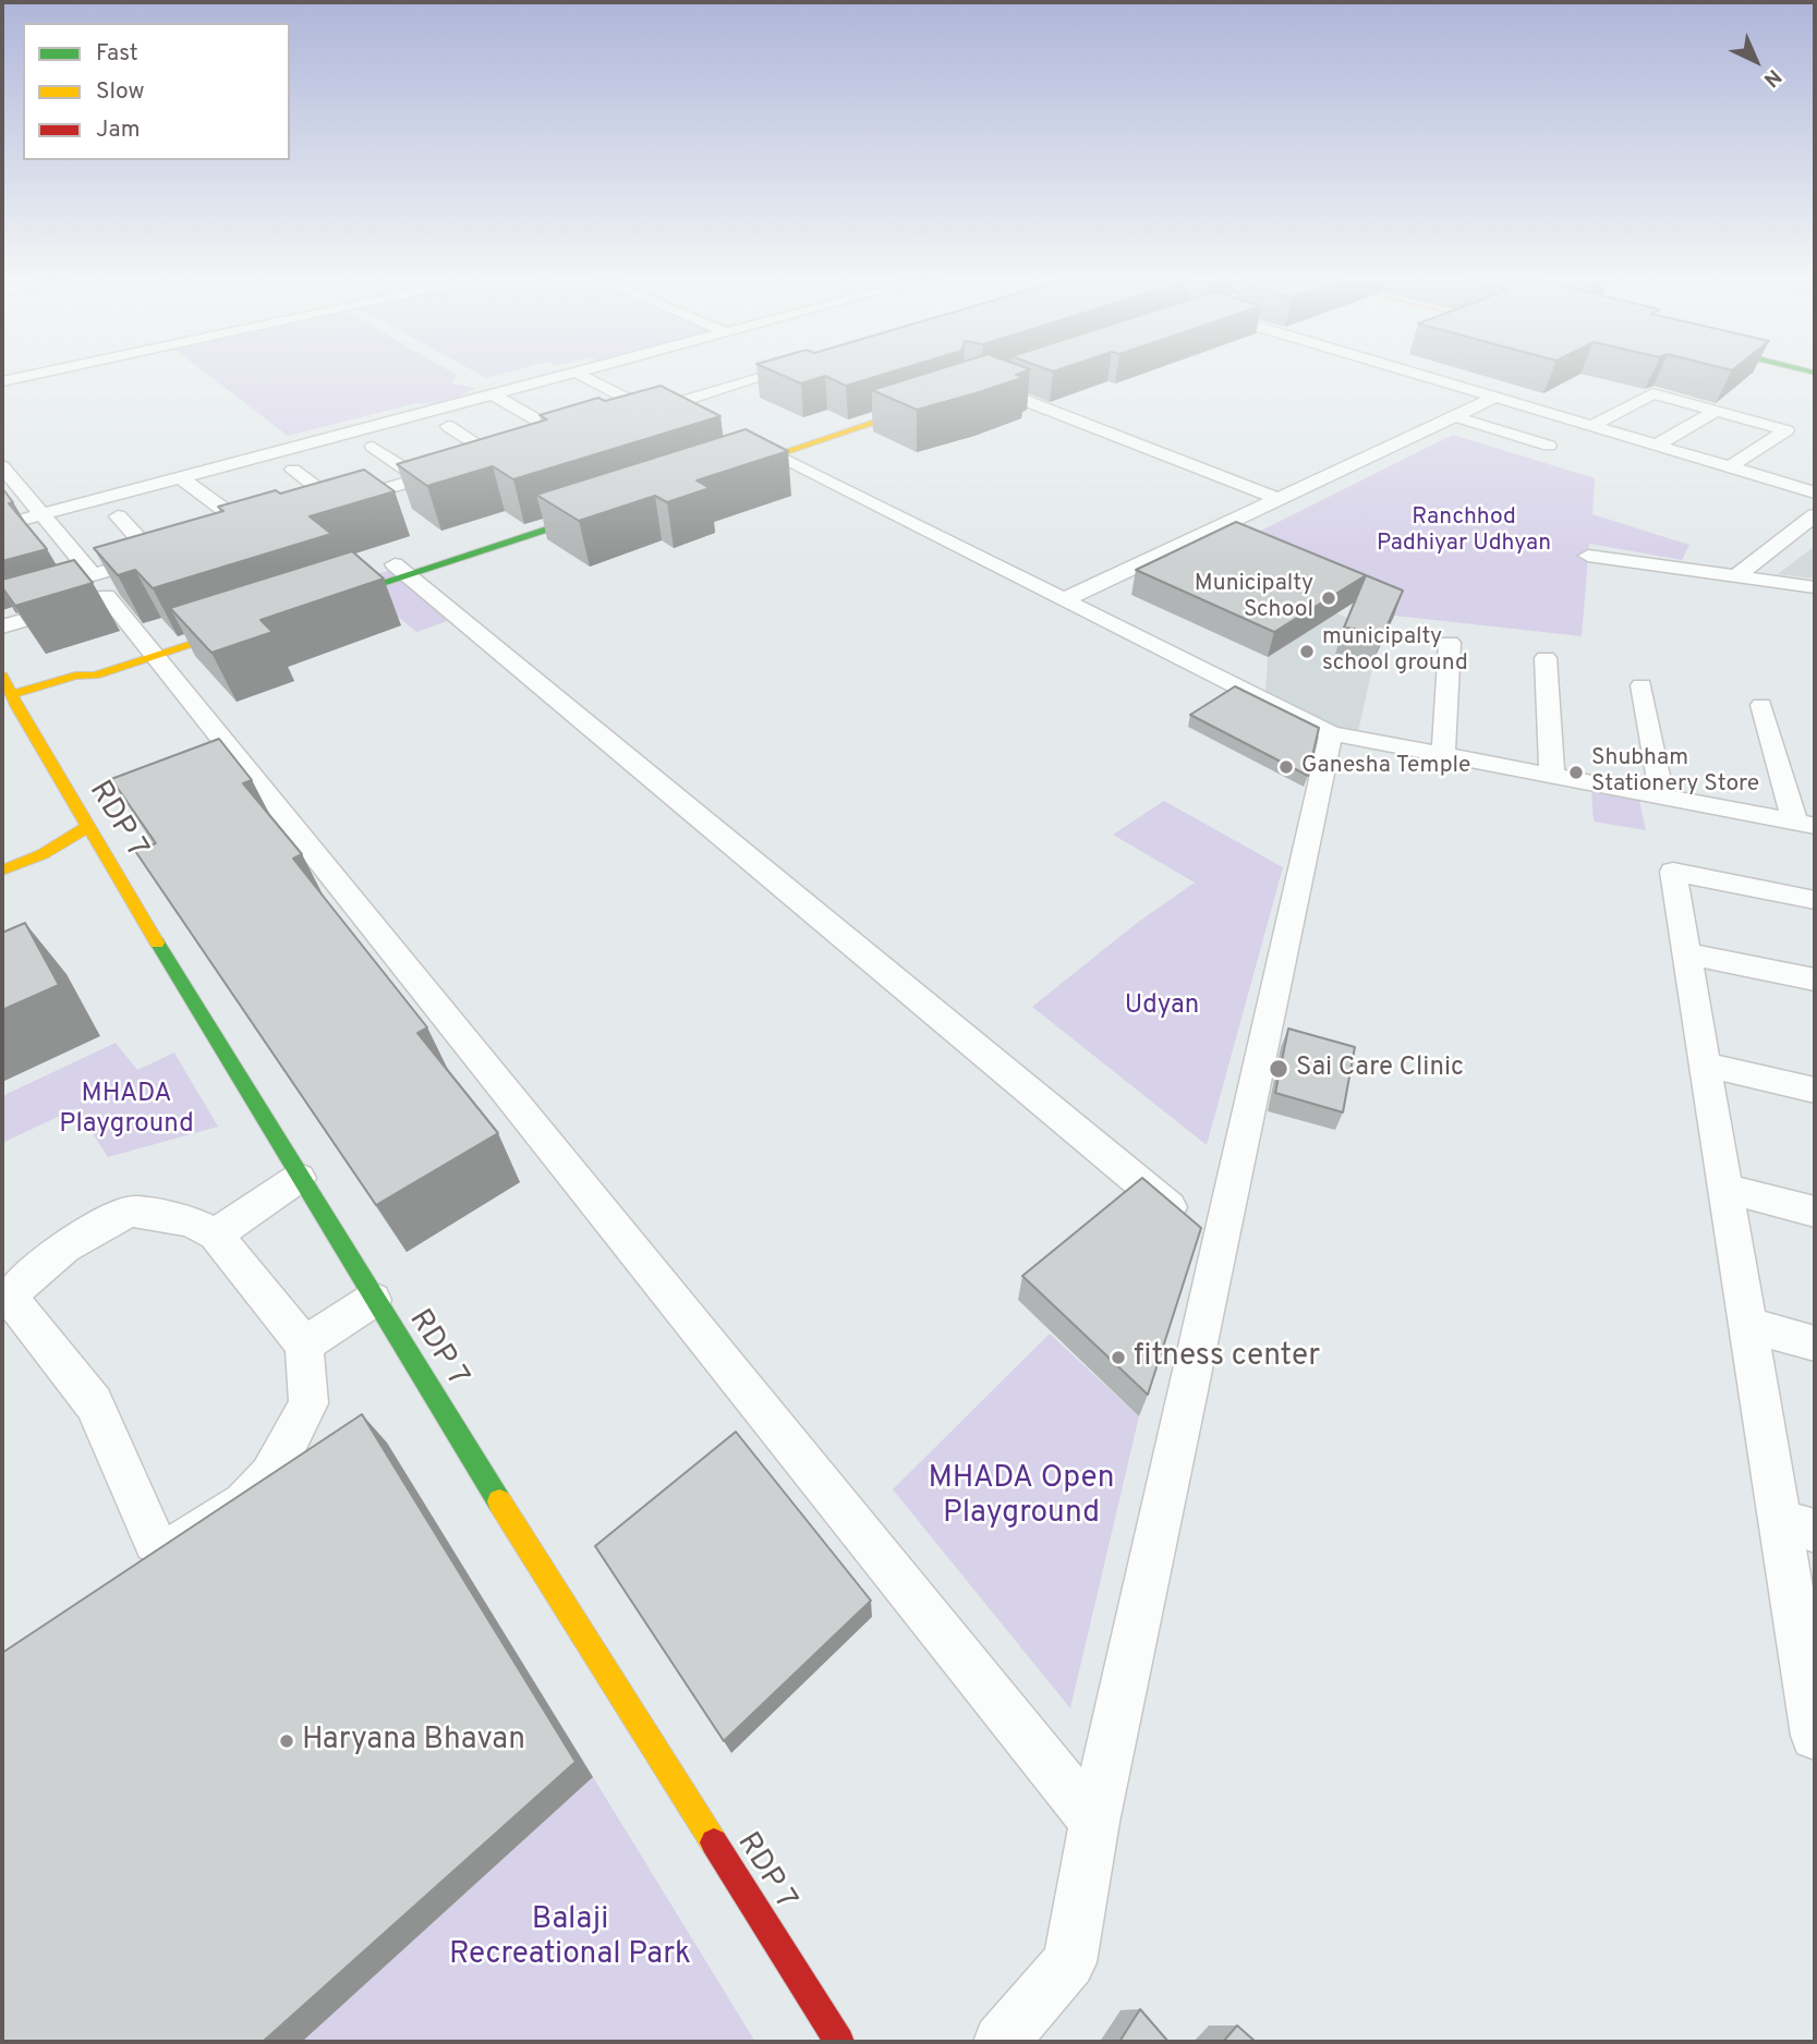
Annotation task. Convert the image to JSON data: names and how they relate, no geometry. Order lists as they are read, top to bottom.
{
  "streets": {
    "street": ["RDP 7"]
  },
  "parks": [
    "Ranchhod Padhiyar Udhyan",
    "Udyan",
    "MHADA Playground",
    "MHADA Open Playground",
    "Balaji Recreational Park"
  ],
  "places": [
    "Municipalty School",
    "municipalty school ground",
    "Ganesha Temple",
    "Shubham Stationery Store",
    "Sai Care Clinic",
    "fitness center",
    "Haryana Bhavan"
  ],
  "legend": ["Fast", "Slow", "Jam"],
  "north": "bottom right"
}
